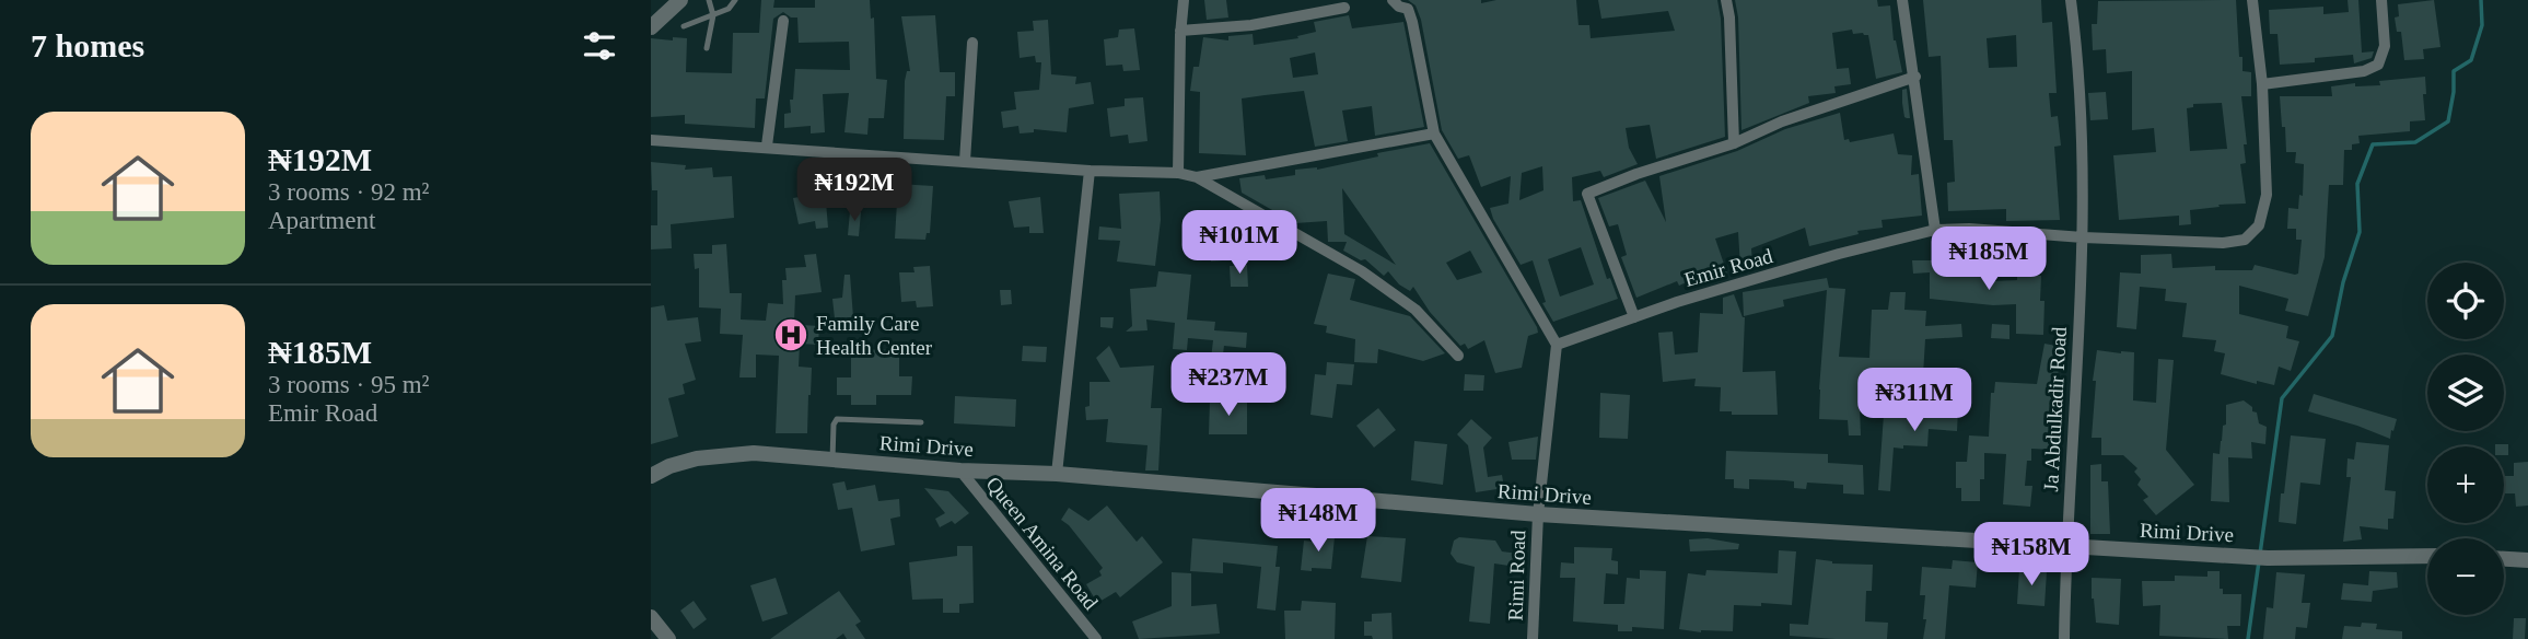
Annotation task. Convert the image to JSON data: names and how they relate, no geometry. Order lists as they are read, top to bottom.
{
  "streets": {
    "street": [
      "Emir Road",
      "Ja Abdulkadir Road",
      "Rimi Drive",
      "Queen Amina Road",
      "Rimi Road"
    ]
  },
  "crossings": [
    ["Emir Road", "Ja Abdulkadir Road"],
    ["Ja Abdulkadir Road", "Rimi Drive"],
    ["Rimi Drive", "Queen Amina Road"],
    ["Rimi Drive", "Rimi Road"]
  ],
  "places": {
    "hospital": ["Family Care Health Center"]
  },
  "page": {
    "heading": "7 homes",
    "list": [
      {
        "name": "₦192M",
        "note": "3 rooms · 92 m² · Apartment"
      },
      {
        "name": "₦185M",
        "note": "3 rooms · 95 m² · Emir Road"
      }
    ],
    "price": [
      "₦192M",
      "₦101M",
      "₦185M",
      "₦237M",
      "₦311M",
      "₦148M",
      "₦158M"
    ],
    "map_buttons": ["+", "−"]
  }
}
